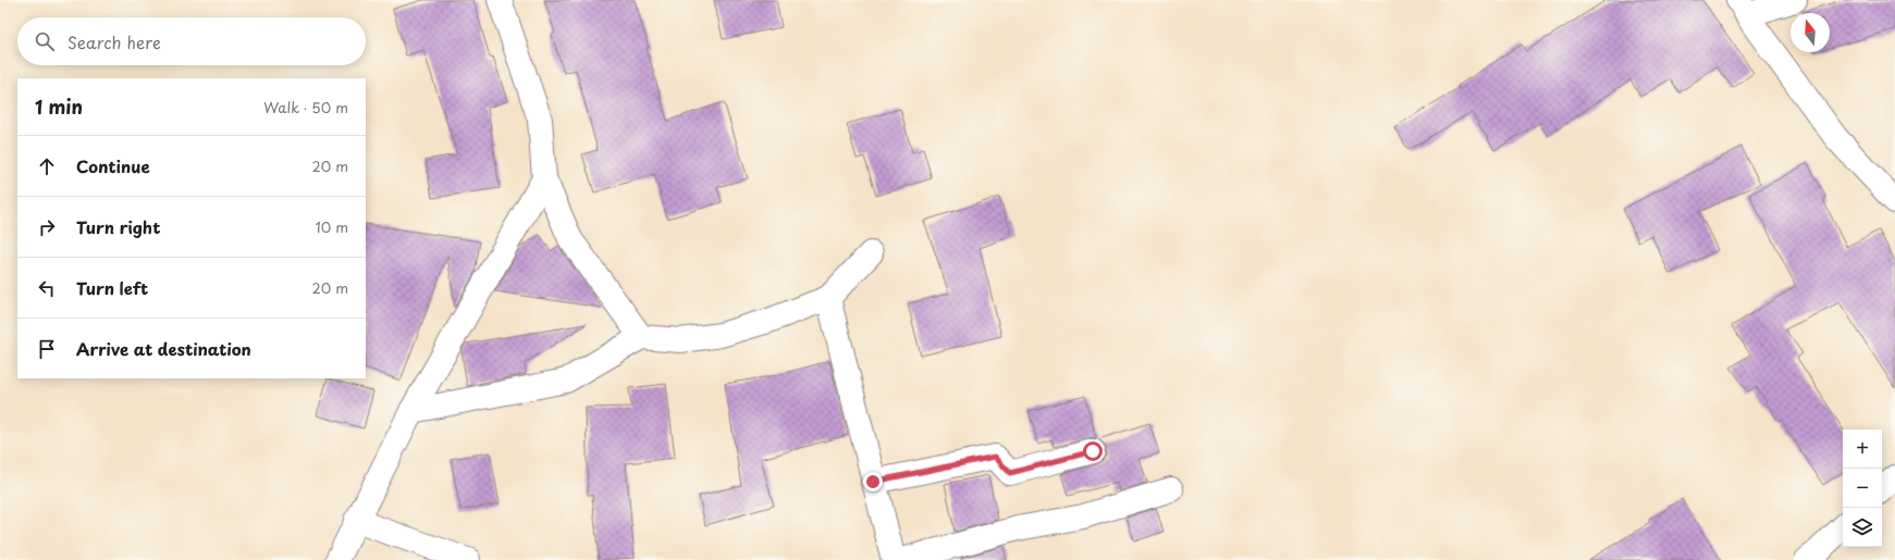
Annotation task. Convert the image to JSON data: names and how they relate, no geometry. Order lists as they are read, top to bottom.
{
  "north": "top",
  "page": {
    "search": "Search here",
    "heading": ["1 min", "Walk · 50 m"],
    "list": [
      ["Continue", "20 m"],
      ["Turn right", "10 m"],
      ["Turn left", "20 m"],
      "Arrive at destination"
    ],
    "map_buttons": ["+", "−"]
  }
}
